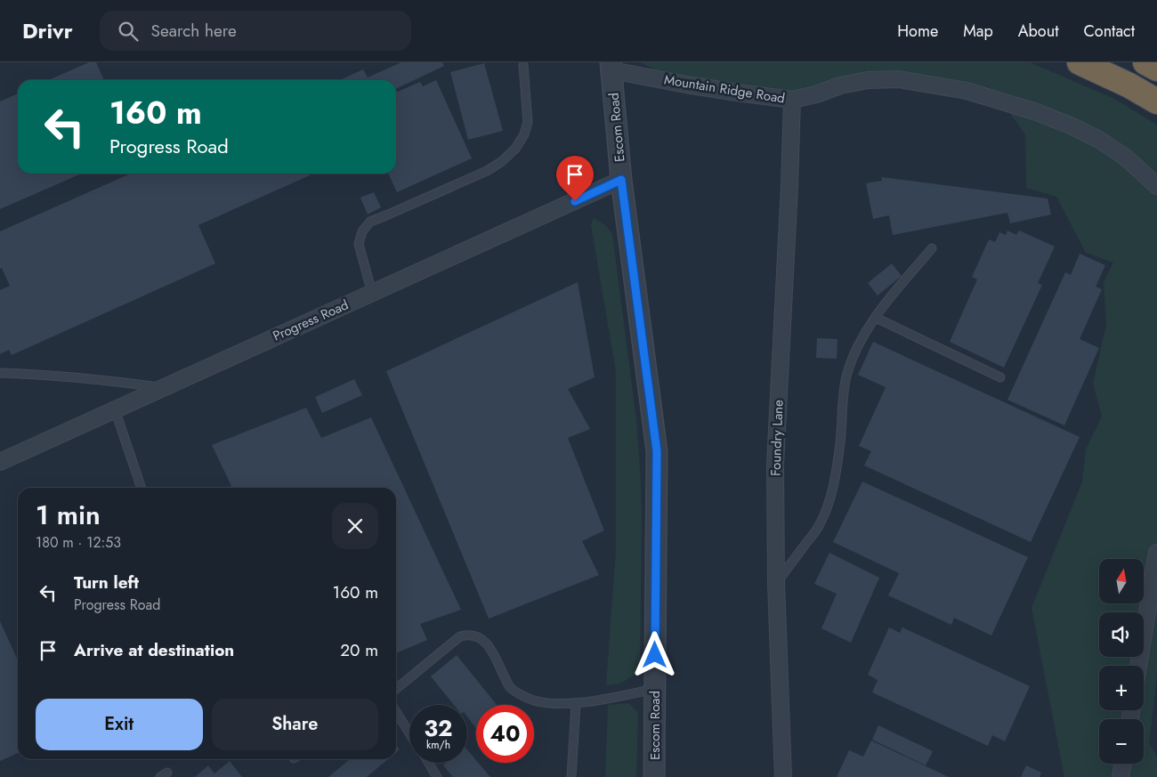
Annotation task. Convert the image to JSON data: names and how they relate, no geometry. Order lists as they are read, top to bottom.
{
  "streets": {
    "street": [
      "Mountain Ridge Road",
      "Escom Road",
      "Progress Road",
      "Foundry Lane"
    ]
  },
  "crossings": [
    ["Mountain Ridge Road", "Escom Road"],
    ["Mountain Ridge Road", "Foundry Lane"],
    ["Escom Road", "Progress Road"]
  ],
  "north": "top",
  "page": {
    "header": "Drivr",
    "search": "Search here",
    "nav": [
      "Home",
      "Map",
      "About",
      "Contact"
    ],
    "turn": ["160 m", "Progress Road"],
    "heading": ["1 min", "180 m · 12:53"],
    "map_buttons": ["+", "−"],
    "list": [
      {
        "name": "Turn left",
        "note": "Progress Road",
        "value": "160 m"
      },
      {
        "name": "Arrive at destination",
        "value": "20 m"
      }
    ],
    "buttons": ["Exit", "Share"],
    "speed": "32 km/h",
    "limit": "40"
  }
}
